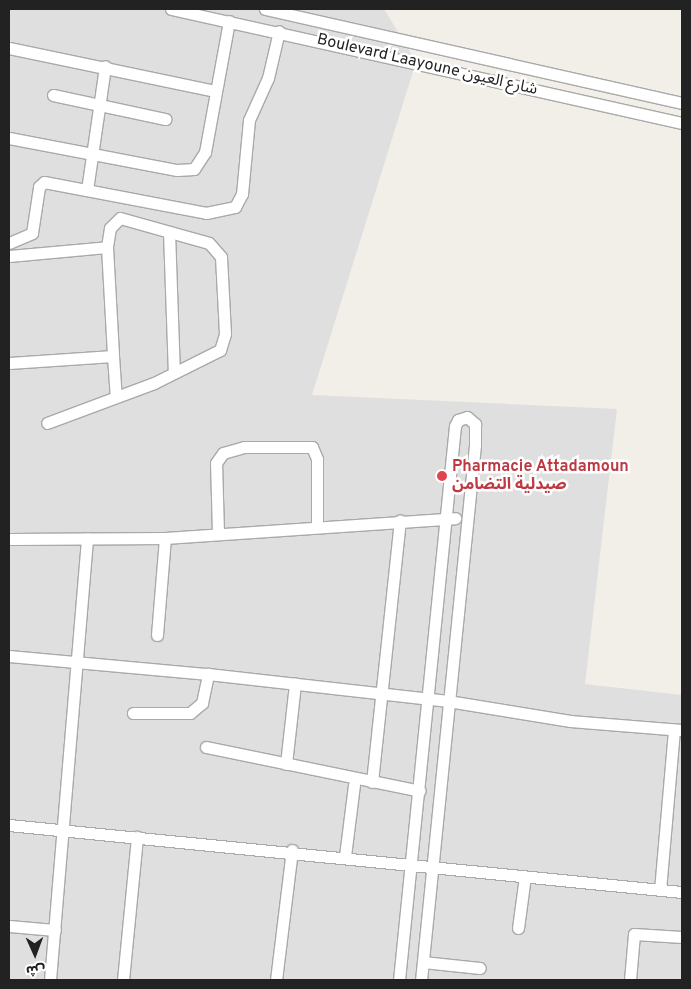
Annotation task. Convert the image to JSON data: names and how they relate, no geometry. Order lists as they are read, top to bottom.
{
  "streets": {
    "street": ["Boulevard Laayoune شارع العيون"]
  },
  "places": ["Pharmacie Attadamoun صيدلية التضامن"],
  "north": "bottom"
}
